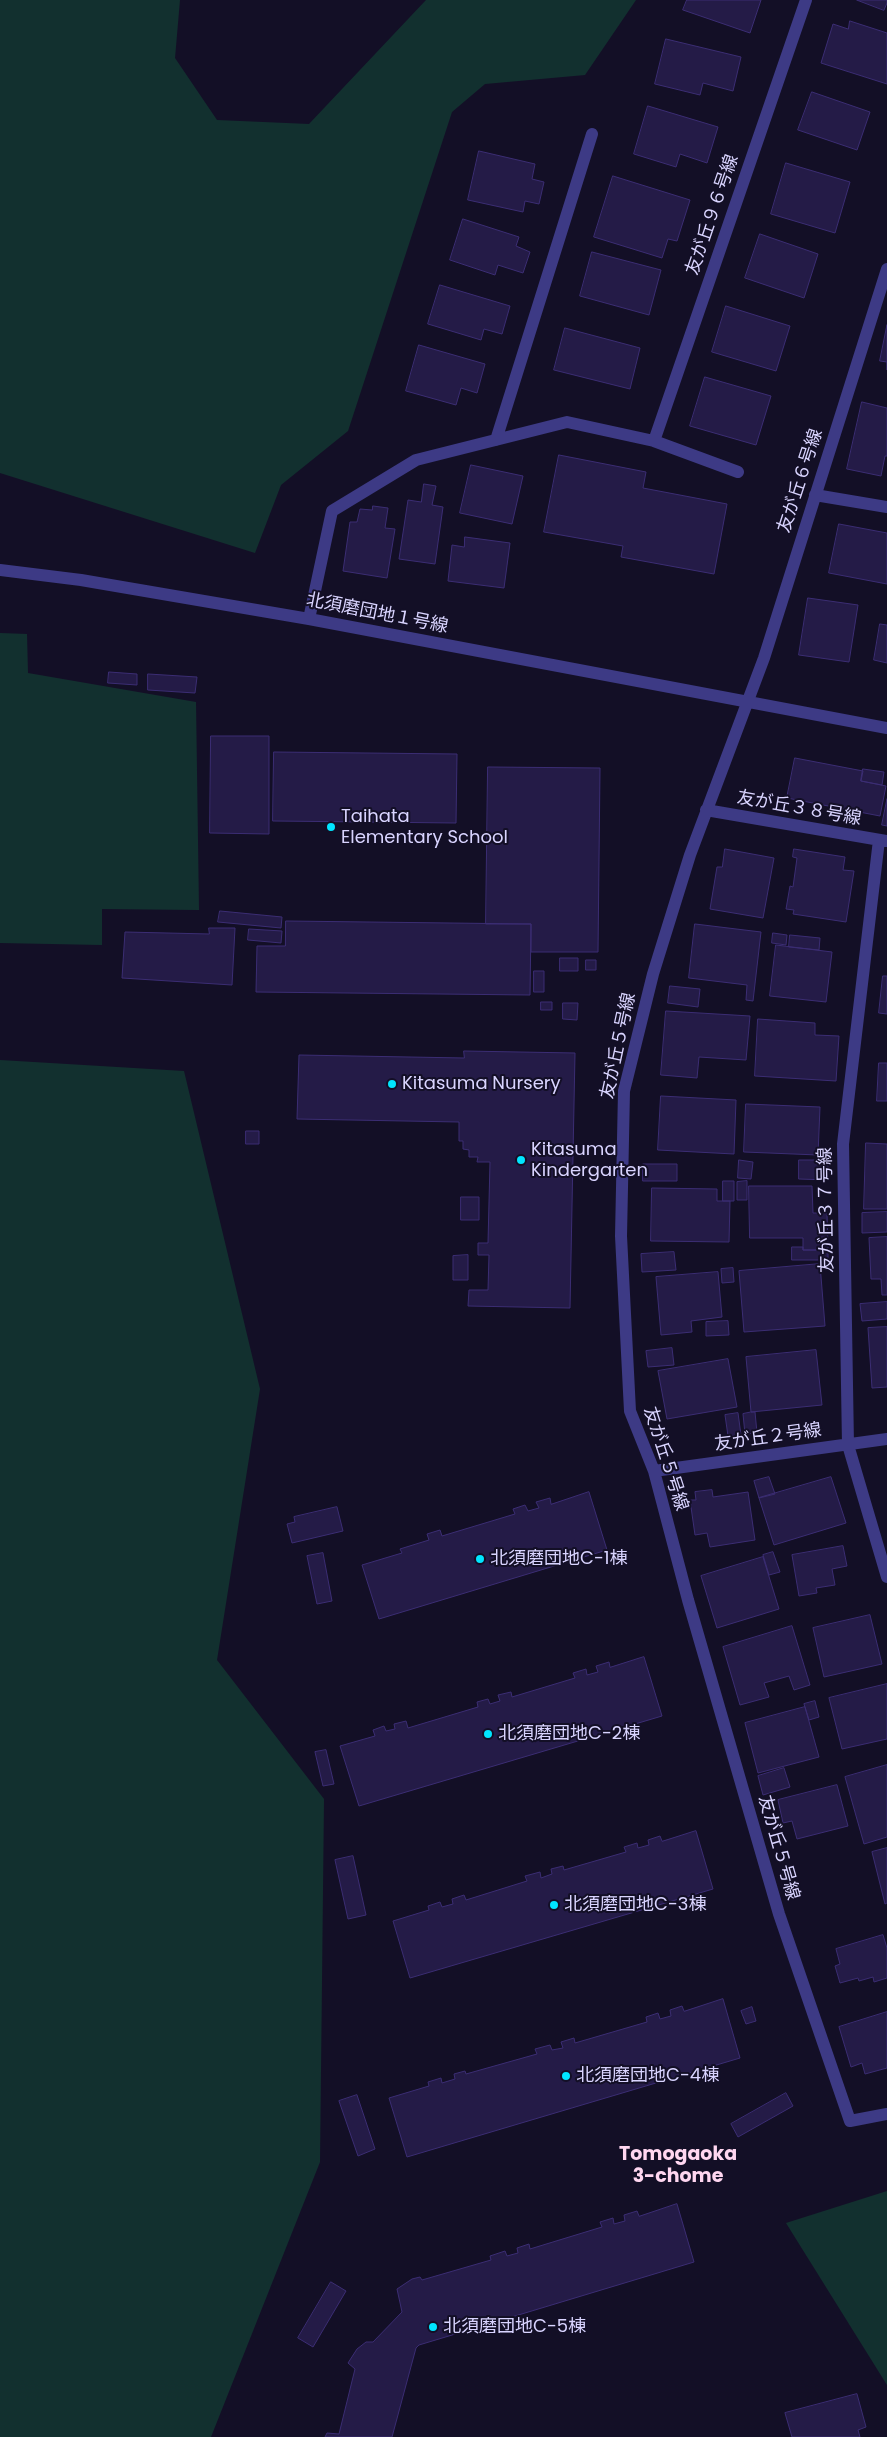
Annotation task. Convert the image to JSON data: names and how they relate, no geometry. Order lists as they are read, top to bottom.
{
  "streets": {
    "street": [
      "友が丘９６号線",
      "友が丘６号線",
      "北須磨団地１号線",
      "友が丘３８号線",
      "友が丘５号線",
      "友が丘３７号線",
      "友が丘２号線"
    ]
  },
  "crossings": [
    ["友が丘６号線", "北須磨団地１号線"],
    ["友が丘６号線", "友が丘５号線"],
    ["北須磨団地１号線", "友が丘５号線"],
    ["友が丘３８号線", "友が丘５号線"],
    ["友が丘３８号線", "友が丘３７号線"],
    ["友が丘５号線", "友が丘２号線"],
    ["友が丘３７号線", "友が丘２号線"]
  ],
  "districts": ["Tomogaoka 3-chome"],
  "places": [
    "Taihata Elementary School",
    "Kitasuma Nursery",
    "Kitasuma Kindergarten",
    "北須磨団地C-1棟",
    "北須磨団地C-2棟",
    "北須磨団地C-3棟",
    "北須磨団地C-4棟",
    "北須磨団地C-5棟"
  ]
}
